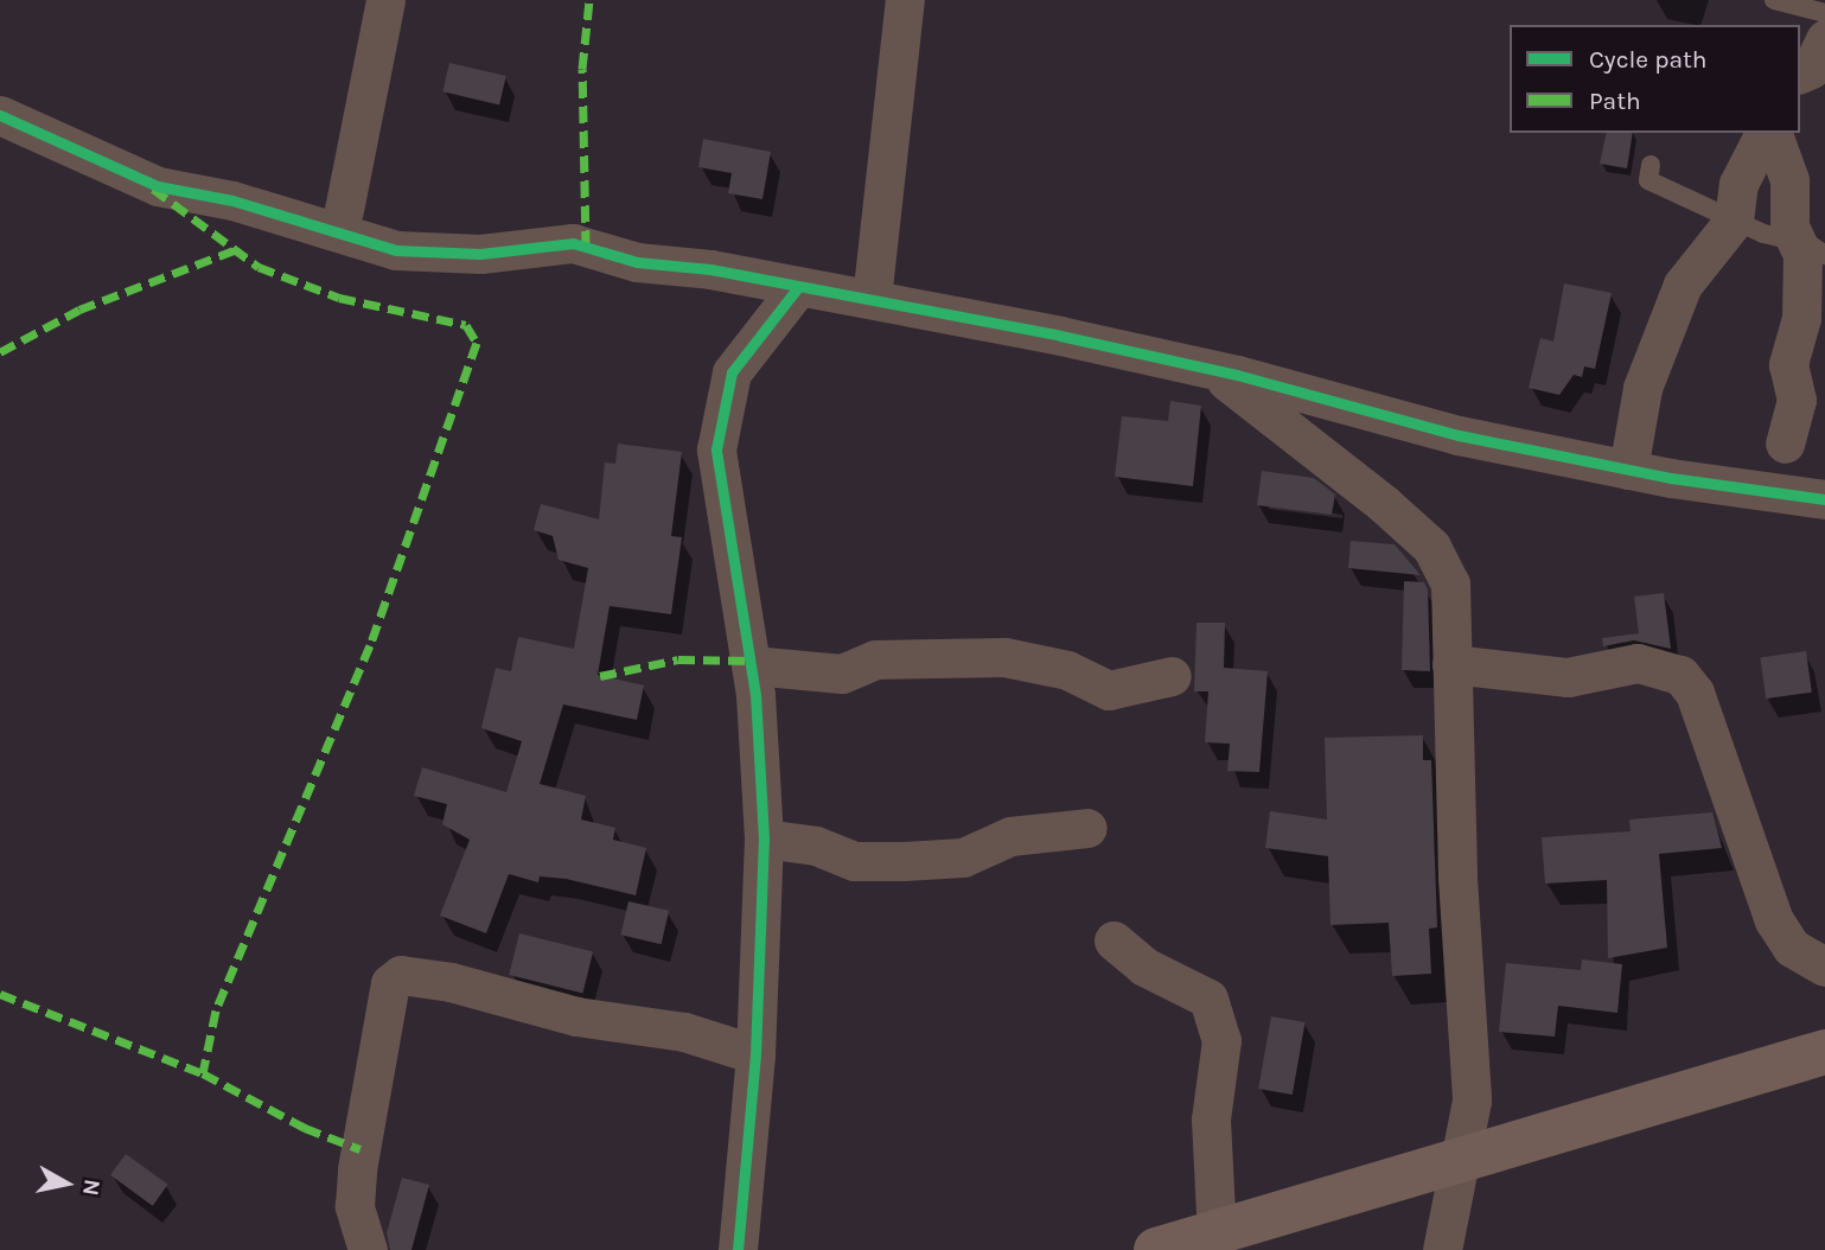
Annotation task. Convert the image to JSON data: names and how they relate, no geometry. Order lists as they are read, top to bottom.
{
  "legend": ["Cycle path", "Path"],
  "north": "right"
}
